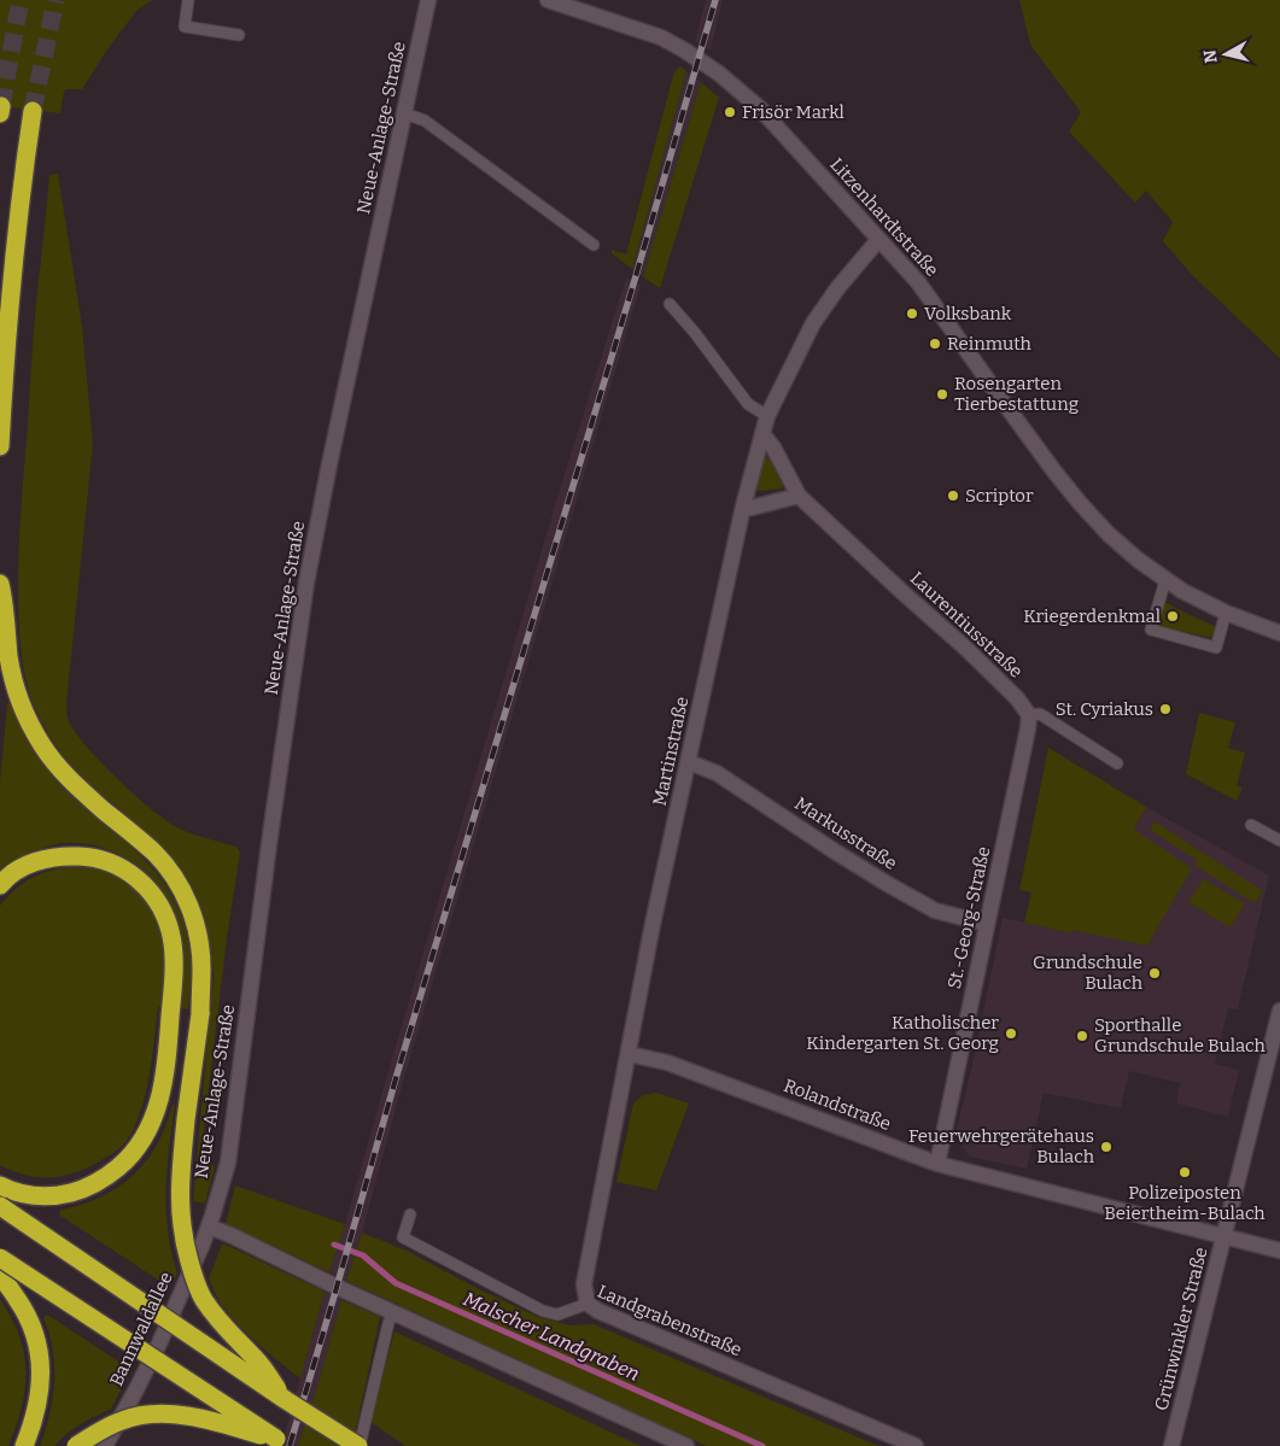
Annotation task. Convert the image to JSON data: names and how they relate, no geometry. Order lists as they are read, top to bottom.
{
  "streets": {
    "street": [
      "Neue-Anlage-Straße",
      "Litzenhardtstraße",
      "Laurentiusstraße",
      "Martinstraße",
      "Markusstraße",
      "St.-Georg-Straße",
      "Rolandstraße",
      "Landgrabenstraße",
      "Bannwaldallee",
      "Grünwinkler Straße"
    ]
  },
  "crossings": [
    ["Neue-Anlage-Straße", "Bannwaldallee"],
    ["Litzenhardtstraße", "Martinstraße"],
    ["Laurentiusstraße", "Martinstraße"],
    ["Laurentiusstraße", "St.-Georg-Straße"],
    ["Martinstraße", "Markusstraße"],
    ["Martinstraße", "Rolandstraße"],
    ["Martinstraße", "Landgrabenstraße"],
    ["Markusstraße", "St.-Georg-Straße"],
    ["St.-Georg-Straße", "Rolandstraße"],
    ["Rolandstraße", "Grünwinkler Straße"]
  ],
  "water": ["Malscher Landgraben"],
  "places": [
    "Frisör Markl",
    "Volksbank",
    "Reinmuth",
    "Rosengarten Tierbestattung",
    "Scriptor",
    "Kriegerdenkmal",
    "St. Cyriakus",
    "Grundschule Bulach",
    "Katholischer Kindergarten St. Georg",
    "Sporthalle Grundschule Bulach",
    "Feuerwehrgerätehaus Bulach",
    "Polizeiposten Beiertheim-Bulach"
  ],
  "north": "left"
}
